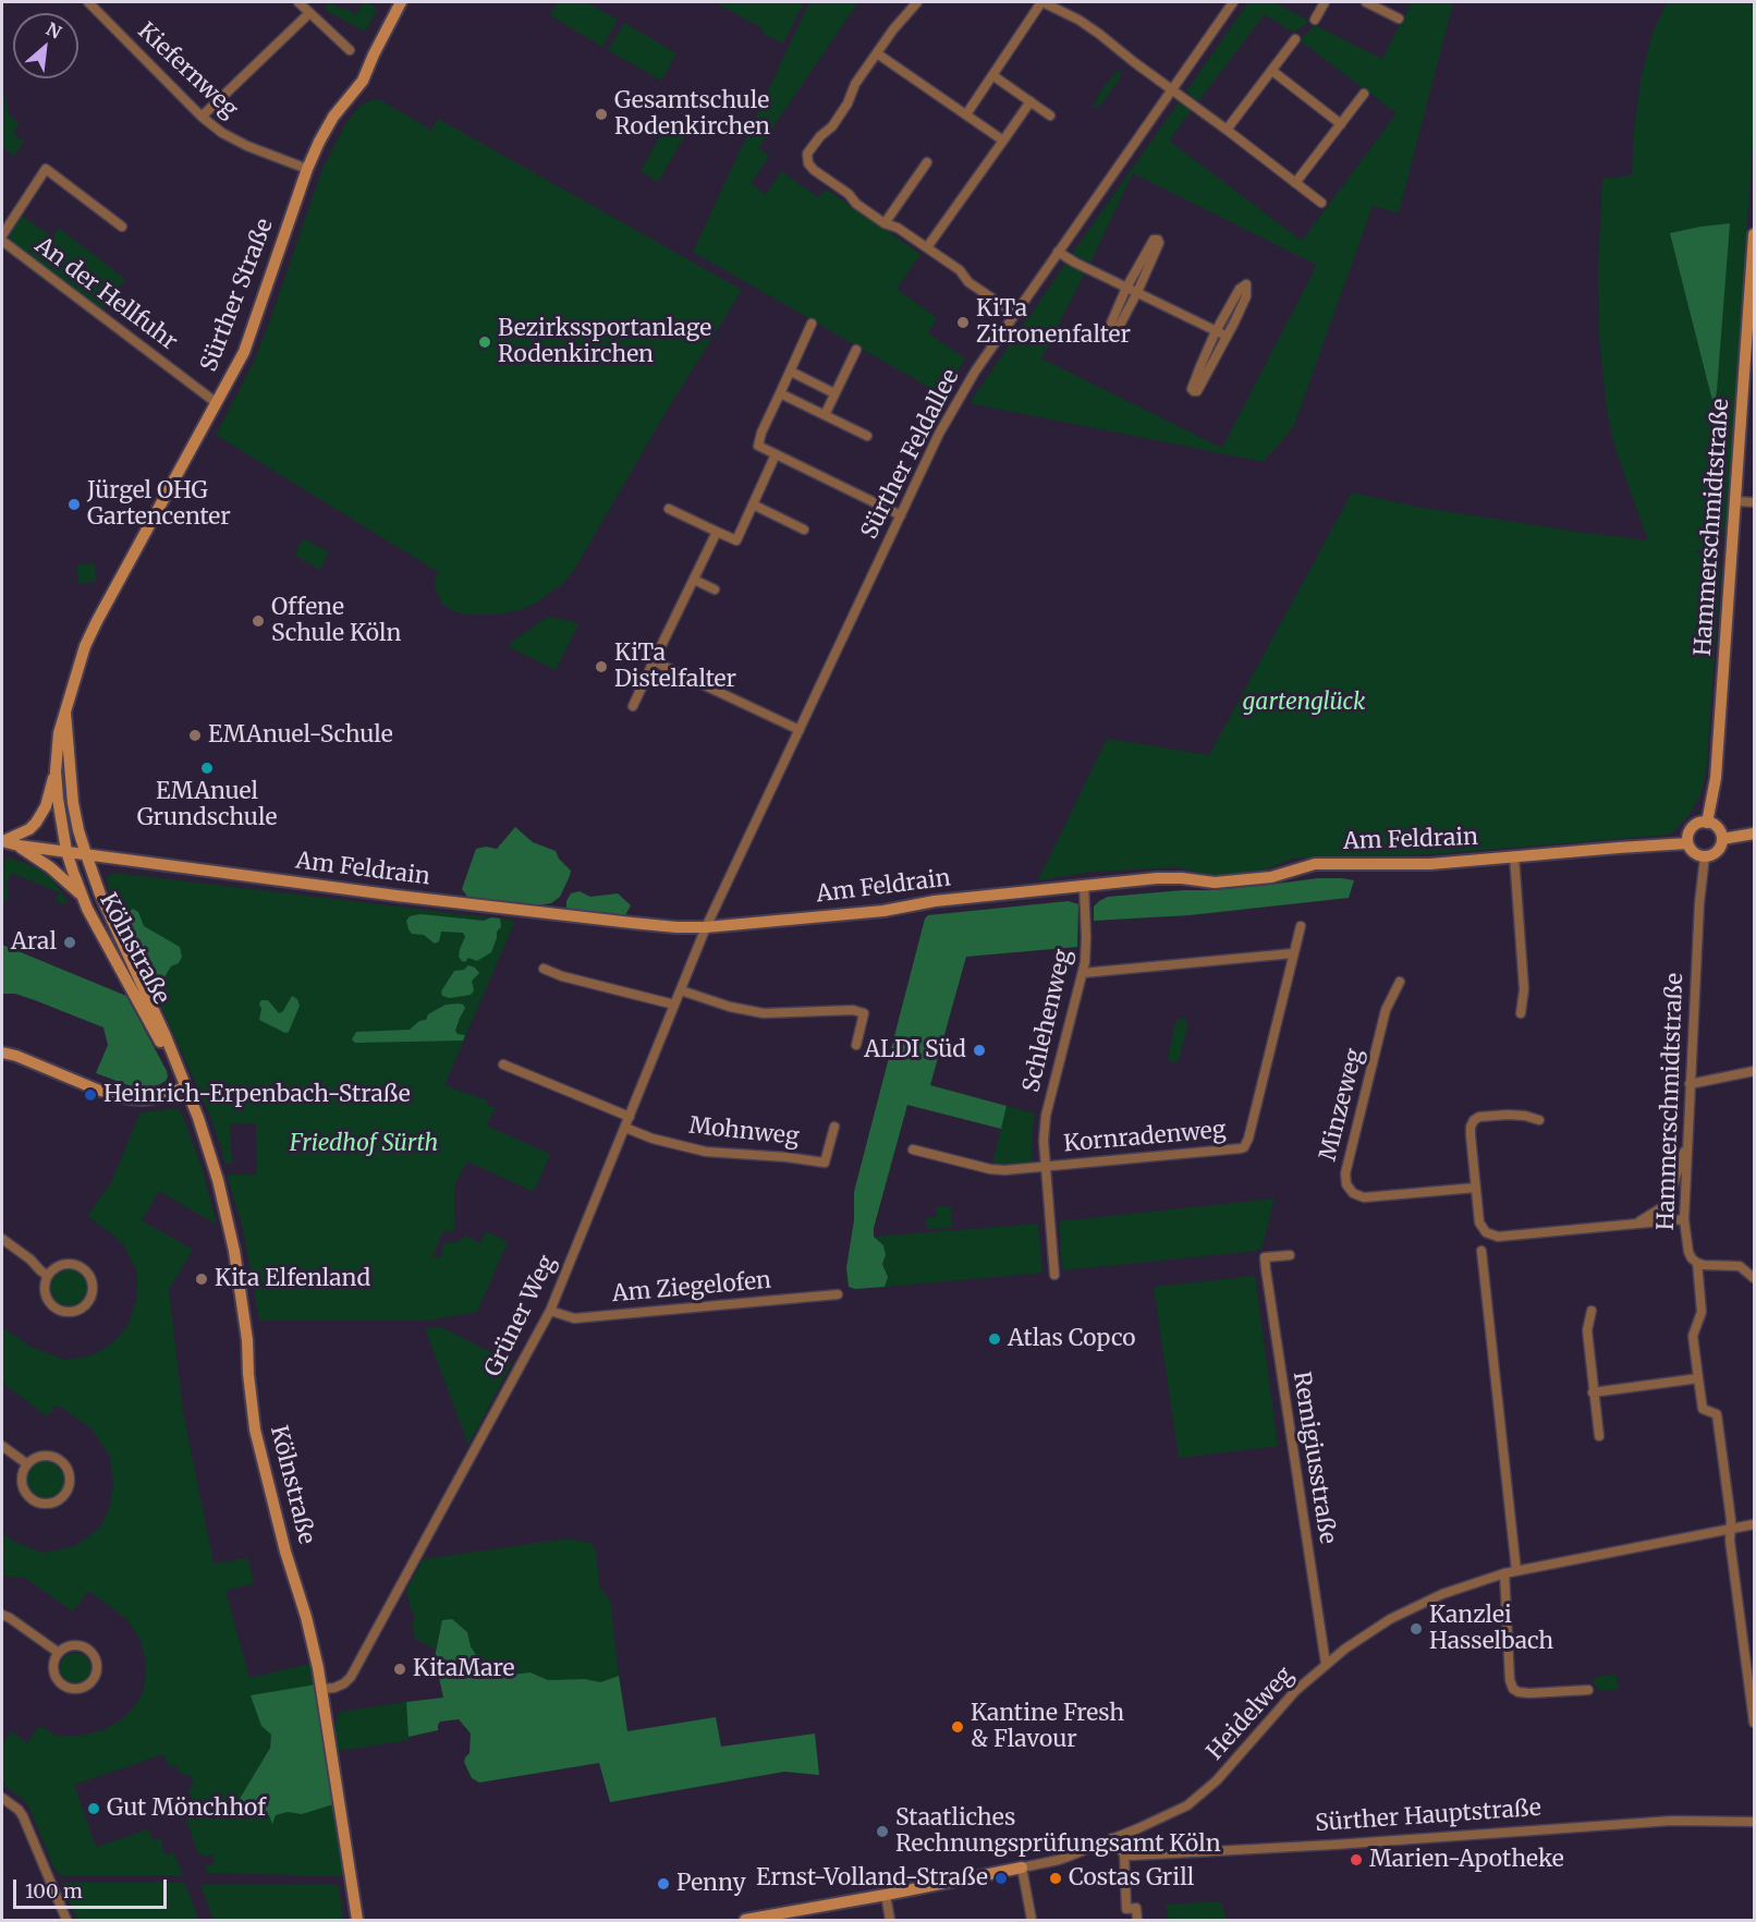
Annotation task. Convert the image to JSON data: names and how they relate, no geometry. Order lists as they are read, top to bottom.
{
  "streets": {
    "street": [
      "Kiefernweg",
      "An der Hellfuhr",
      "Sürther Straße",
      "Sürther Feldallee",
      "Hammerschmidtstraße",
      "Am Feldrain",
      "Kölnstraße",
      "Schlehenweg",
      "Minzeweg",
      "Mohnweg",
      "Kornradenweg",
      "Am Ziegelofen",
      "Grüner Weg",
      "Remigiusstraße",
      "Heidelweg",
      "Sürther Hauptstraße"
    ]
  },
  "crossings": [
    ["Kiefernweg", "Sürther Straße"],
    ["An der Hellfuhr", "Sürther Straße"],
    ["Sürther Straße", "Am Feldrain"],
    ["Sürther Straße", "Kölnstraße"],
    ["Sürther Feldallee", "Am Feldrain"],
    ["Sürther Feldallee", "Grüner Weg"],
    ["Hammerschmidtstraße", "Am Feldrain"],
    ["Hammerschmidtstraße", "Heidelweg"],
    ["Am Feldrain", "Kölnstraße"],
    ["Am Feldrain", "Schlehenweg"],
    ["Am Feldrain", "Grüner Weg"],
    ["Kölnstraße", "Grüner Weg"],
    ["Schlehenweg", "Kornradenweg"],
    ["Mohnweg", "Grüner Weg"],
    ["Am Ziegelofen", "Grüner Weg"],
    ["Remigiusstraße", "Heidelweg"]
  ],
  "parks": ["gartenglück", "Friedhof Sürth"],
  "places": [
    "Gesamtschule Rodenkirchen",
    "KiTa Zitronenfalter",
    "Bezirkssportanlage Rodenkirchen",
    "Jürgel OHG Gartencenter",
    "Offene Schule Köln",
    "KiTa Distelfalter",
    "EMAnuel-Schule",
    "EMAnuel Grundschule",
    "Aral",
    "ALDI Süd",
    "Heinrich-Erpenbach-Straße",
    "Kita Elfenland",
    "Atlas Copco",
    "Kanzlei Hasselbach",
    "KitaMare",
    "Kantine Fresh & Flavour",
    "Gut Mönchhof",
    "Staatliches Rechnungsprüfungsamt Köln",
    "Marien-Apotheke",
    "Ernst-Volland-Straße",
    "Costas Grill",
    "Penny"
  ],
  "scale_bar": "100 m",
  "north": "top right"
}
